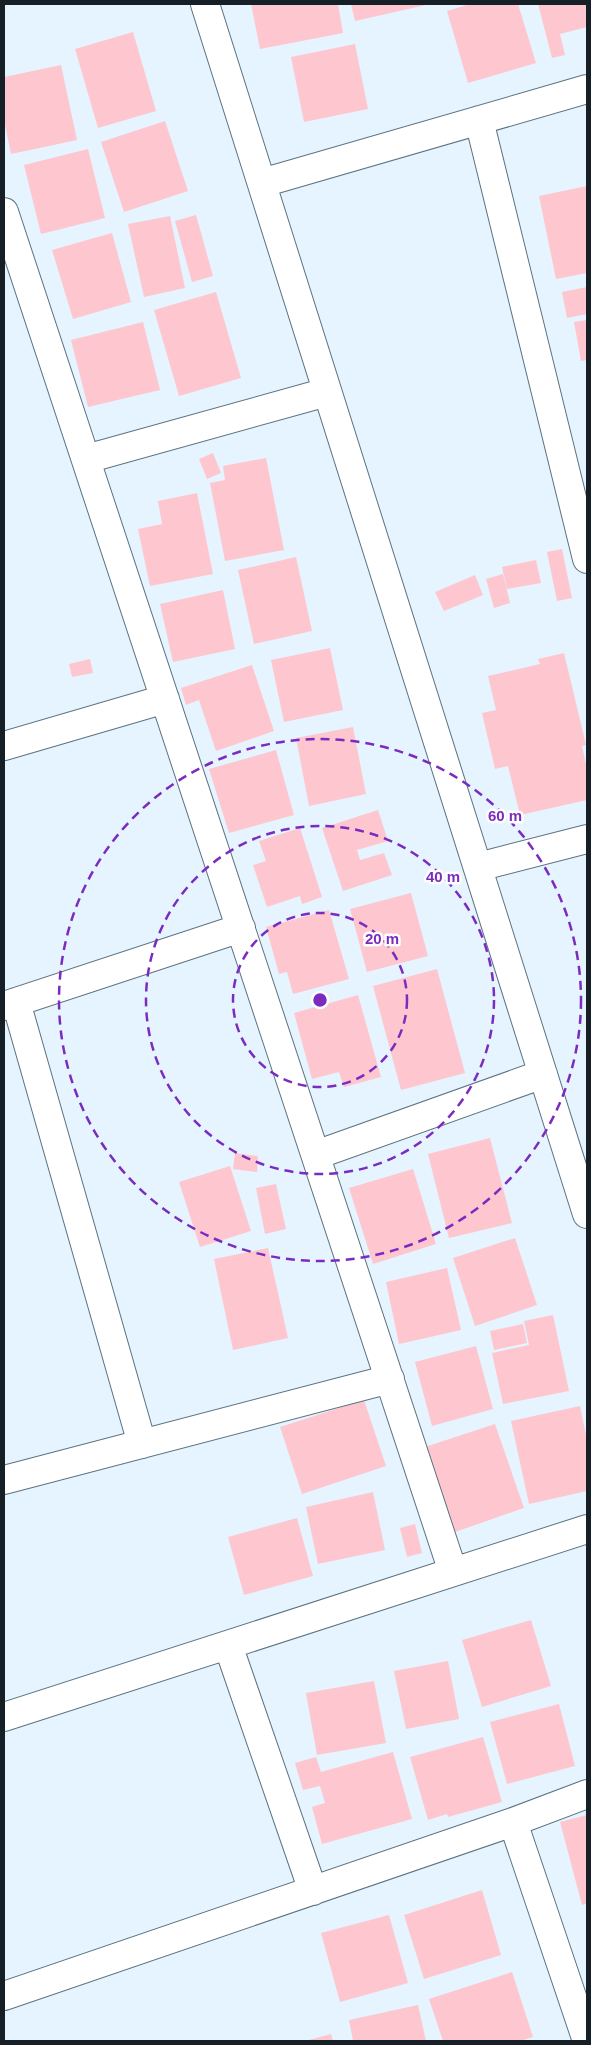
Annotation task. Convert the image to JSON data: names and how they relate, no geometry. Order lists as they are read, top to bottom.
{
  "rings": ["60 m", "40 m", "20 m"]
}
